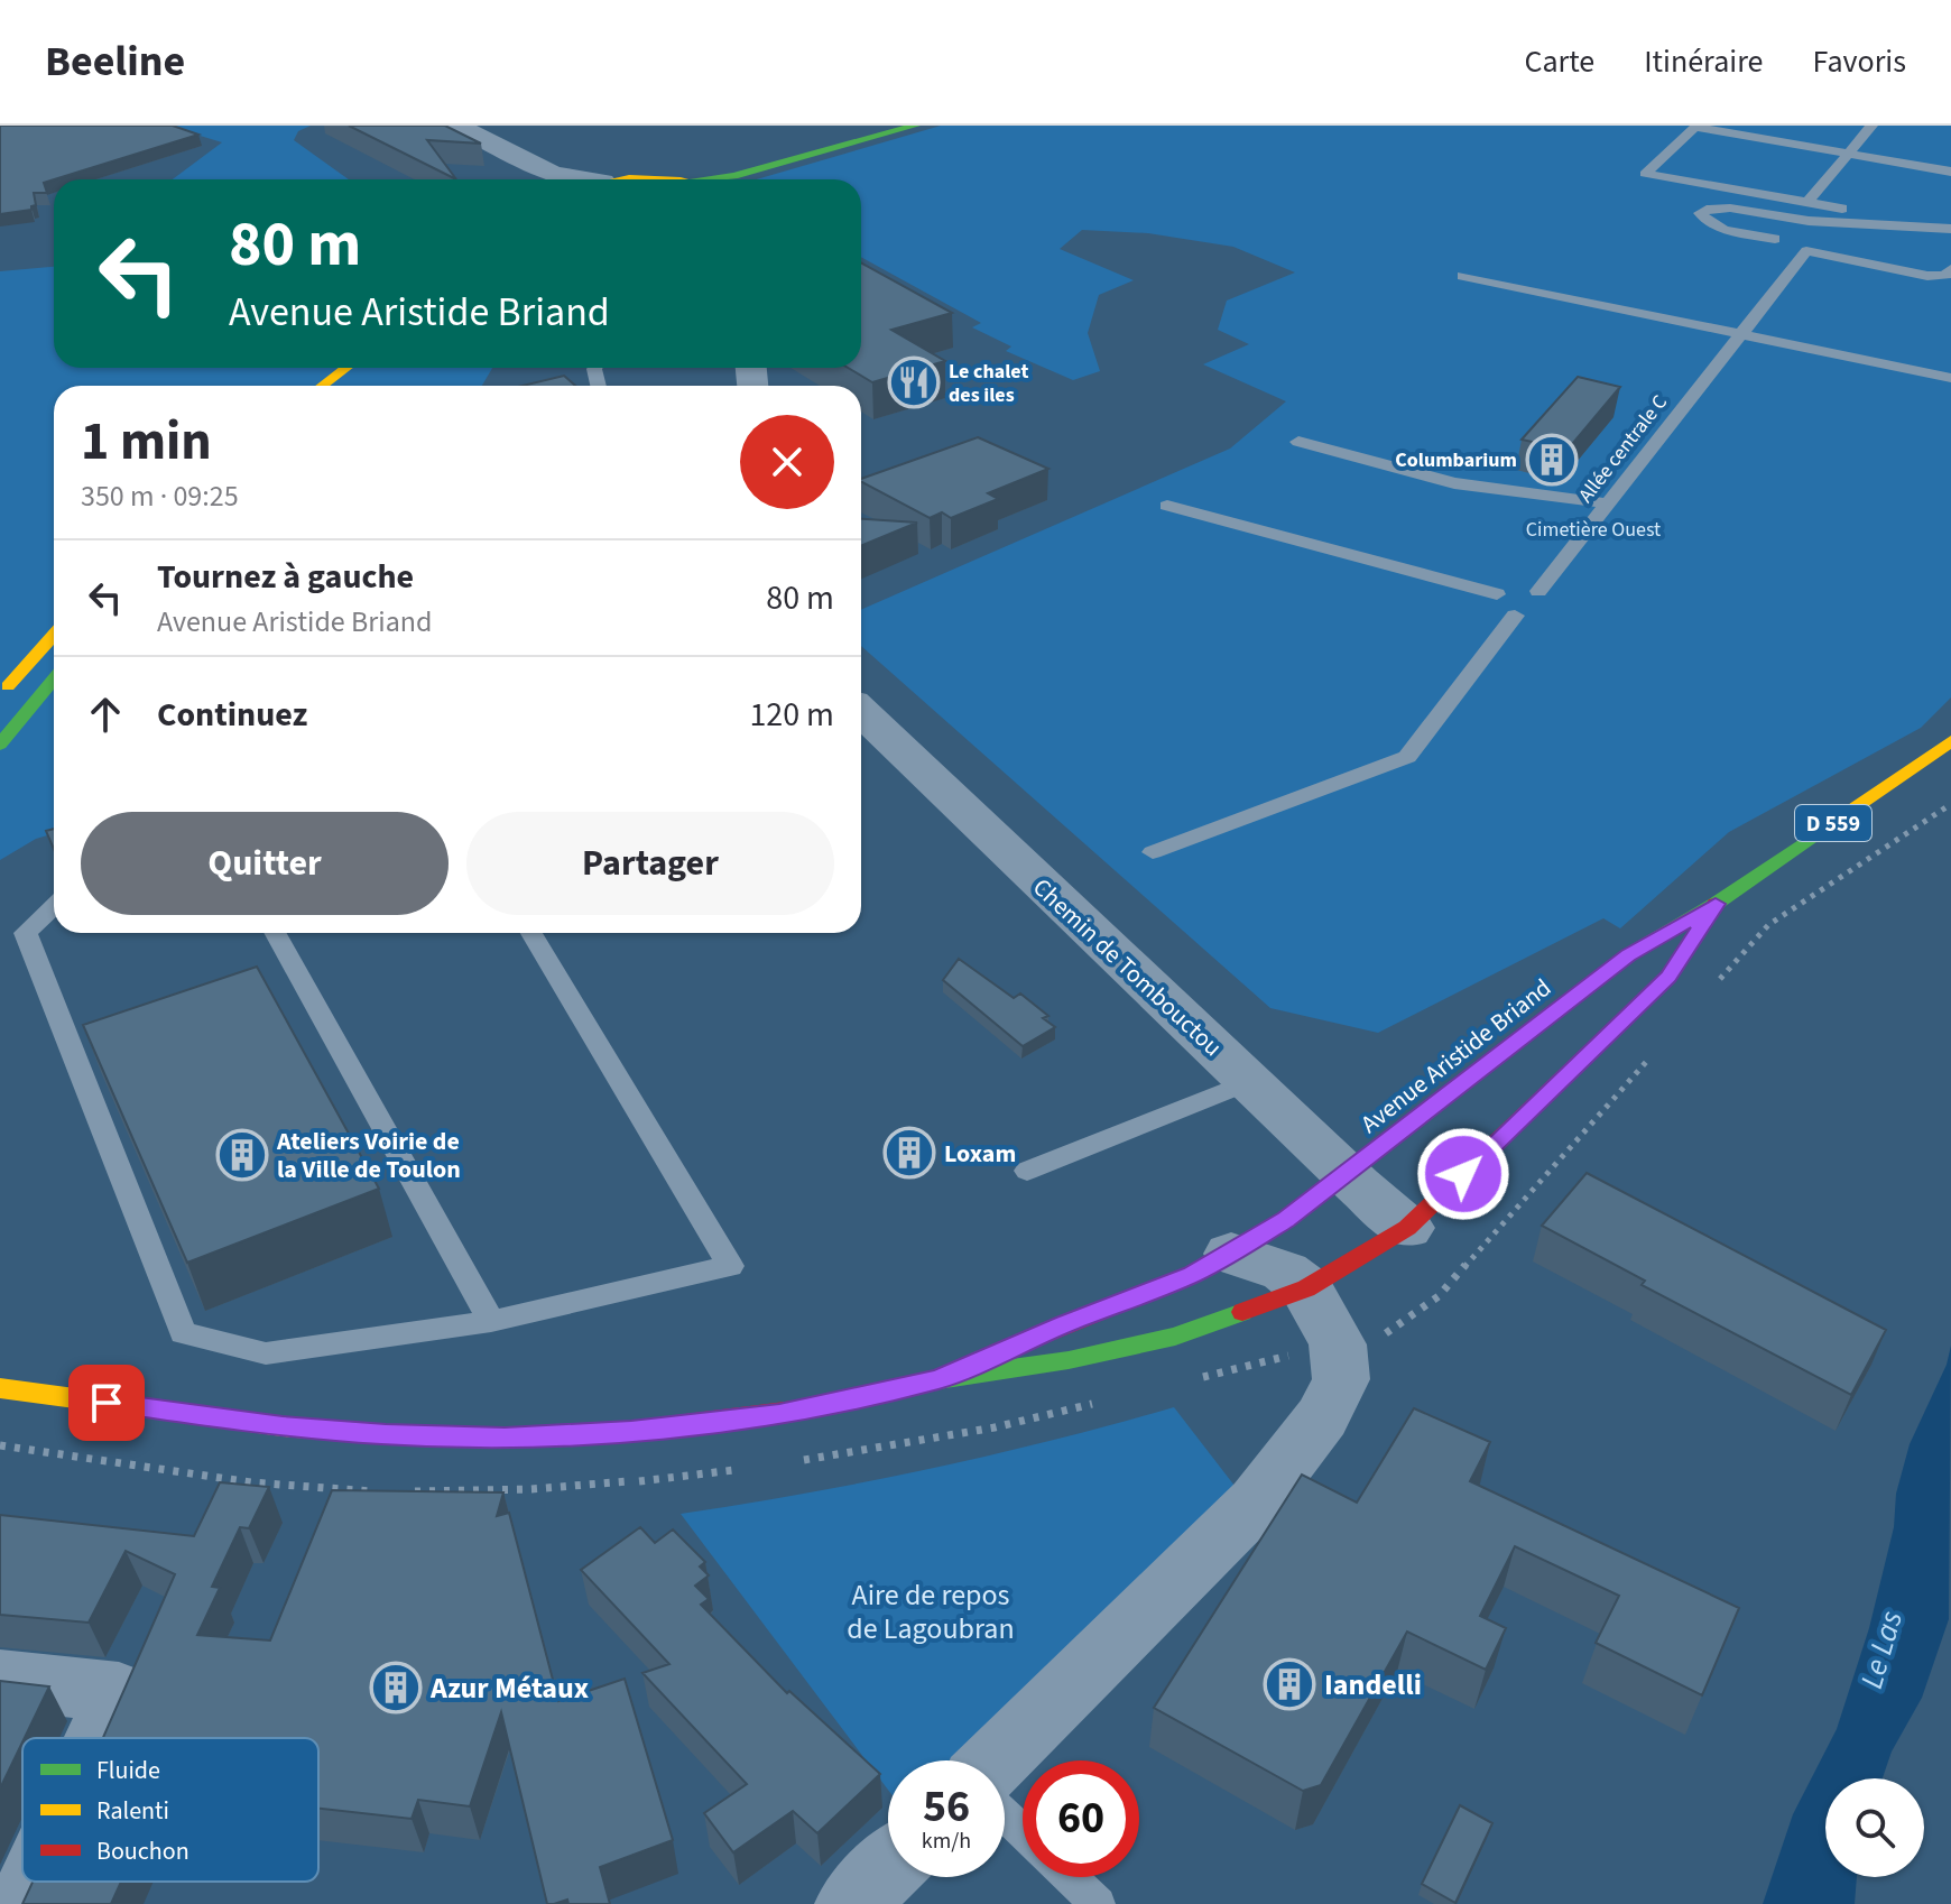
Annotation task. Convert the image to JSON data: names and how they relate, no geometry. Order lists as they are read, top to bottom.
{
  "streets": {
    "main road": ["D 559", "Avenue Aristide Briand"],
    "street": ["Chemin de Tombouctou"],
    "lane": ["Allée centrale C"]
  },
  "crossings": [
    ["D 559", "Avenue Aristide Briand"],
    ["Chemin de Tombouctou", "Avenue Aristide Briand"]
  ],
  "water": ["Le Las"],
  "parks": ["Cimetière Ouest", "Aire de repos de Lagoubran"],
  "places": {
    "restaurant": ["Le chalet des iles"],
    "building": [
      "Columbarium",
      "Loxam",
      "Ateliers Voirie de la Ville de Toulon",
      "Iandelli",
      "Azur Métaux"
    ]
  },
  "legend": ["Fluide", "Ralenti", "Bouchon"],
  "page": {
    "header": "Beeline",
    "nav": ["Carte", "Itinéraire", "Favoris"],
    "turn": ["80 m", "Avenue Aristide Briand"],
    "heading": ["1 min", "350 m · 09:25"],
    "list": [
      {
        "name": "Tournez à gauche",
        "note": "Avenue Aristide Briand",
        "value": "80 m"
      },
      {
        "name": "Continuez",
        "value": "120 m"
      }
    ],
    "buttons": ["Quitter", "Partager"],
    "speed": "56 km/h",
    "limit": "60"
  }
}
